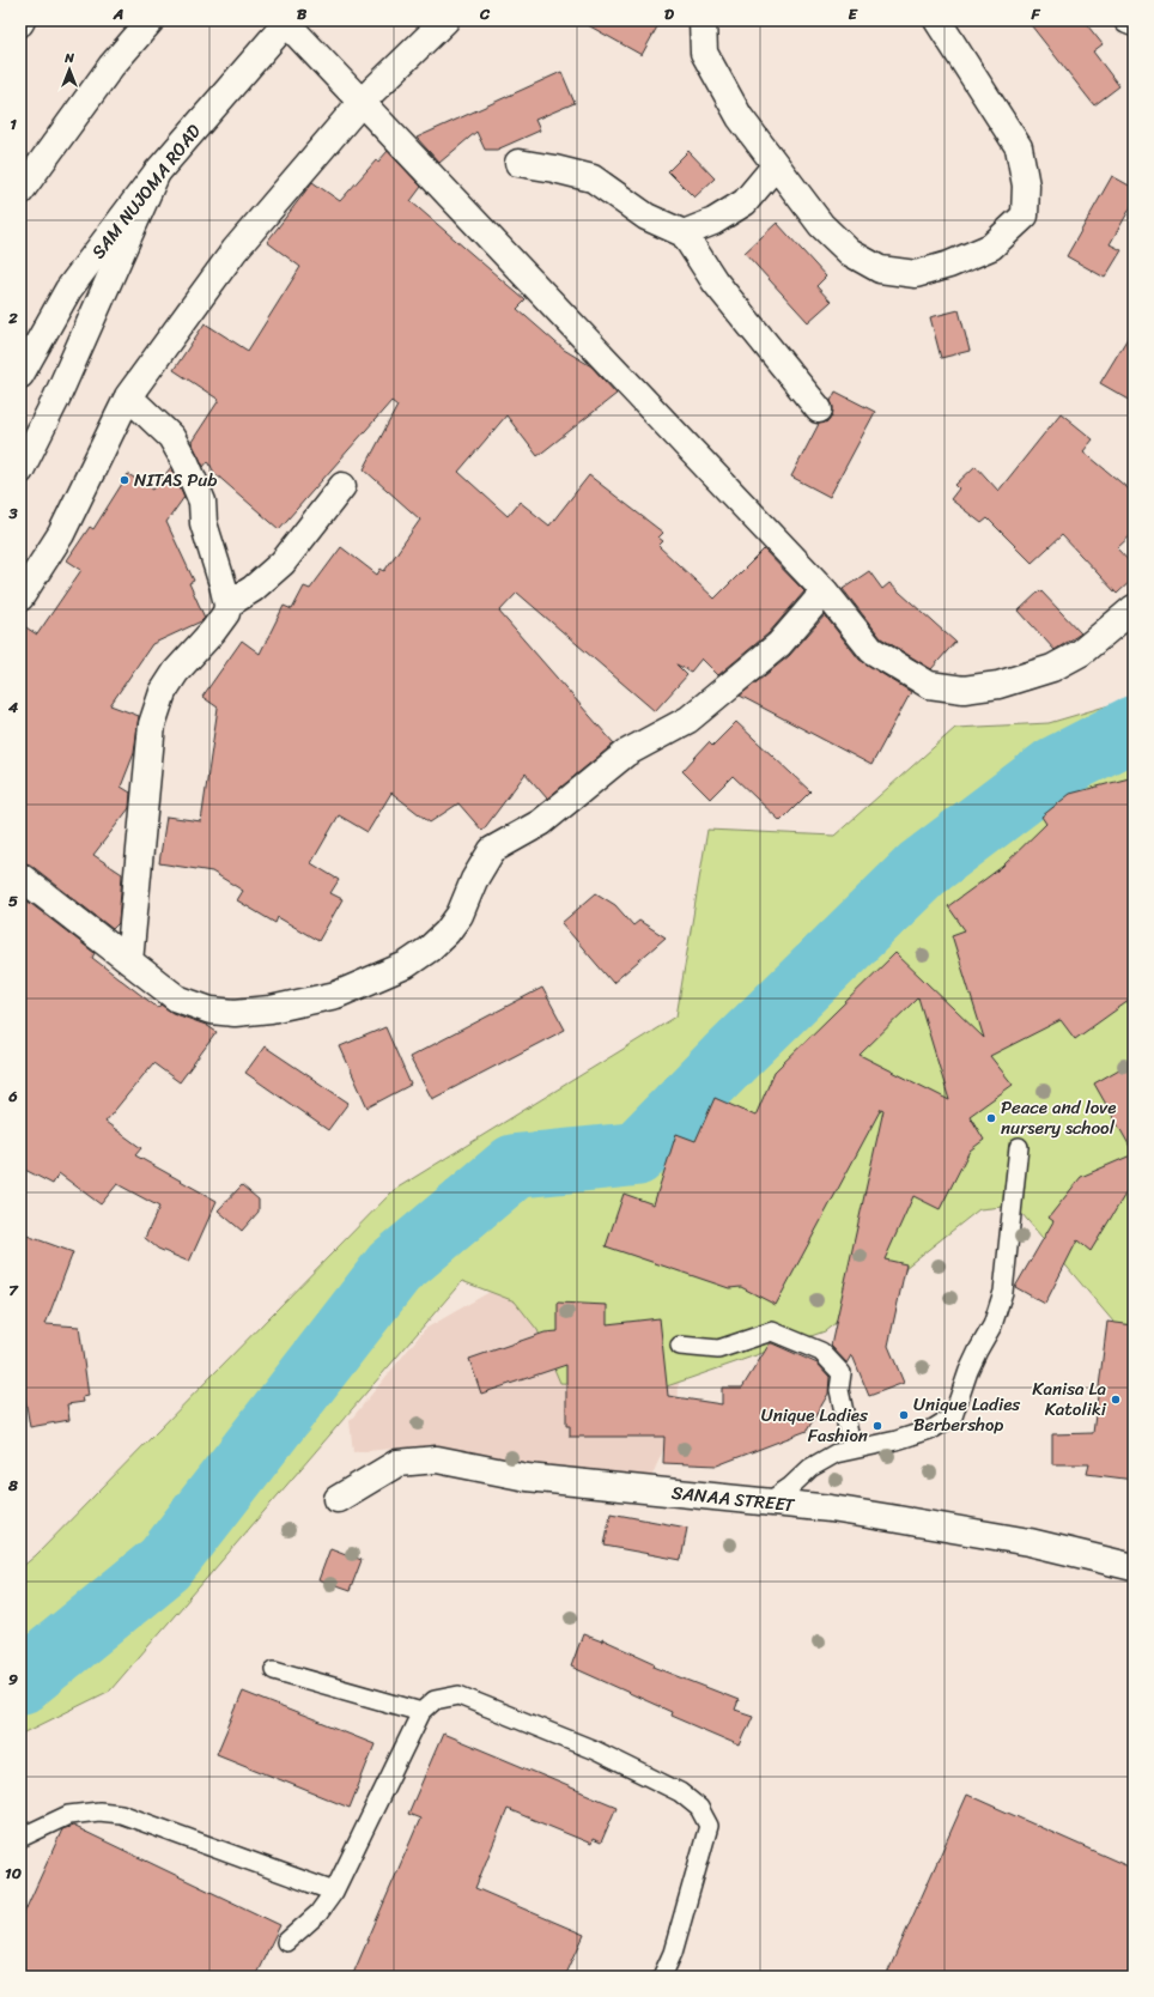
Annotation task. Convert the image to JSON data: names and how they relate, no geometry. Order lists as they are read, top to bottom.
{
  "streets": {
    "main road": ["SAM NUJOMA ROAD", "SANAA STREET"]
  },
  "places": [
    "NITAS Pub",
    "Peace and love nursery school",
    "Kanisa La Katoliki",
    "Unique Ladies Berbershop",
    "Unique Ladies Fashion"
  ],
  "north": "top",
  "grid": {
    "columns": [
      "A",
      "B",
      "C",
      "D",
      "E",
      "F"
    ],
    "rows": [
      "1",
      "2",
      "3",
      "4",
      "5",
      "6",
      "7",
      "8",
      "9",
      "10"
    ]
  }
}
